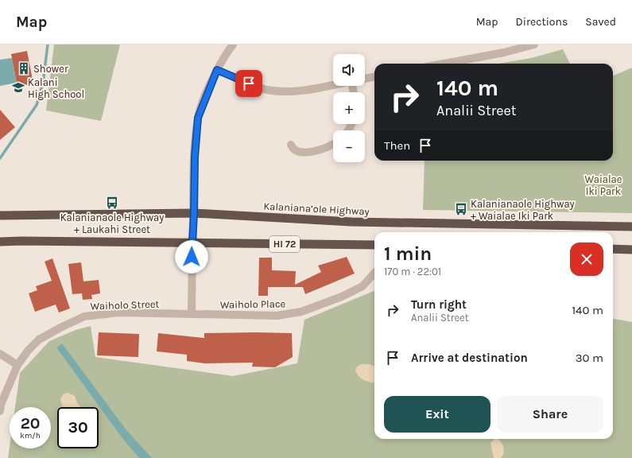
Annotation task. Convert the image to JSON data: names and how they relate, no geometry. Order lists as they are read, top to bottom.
{
  "streets": {
    "highway": ["Kalaniana’ole Highway", "HI 72"],
    "street": ["Waiholo Place", "Waiholo Street"]
  },
  "crossings": [
    ["Waiholo Place", "Waiholo Street"]
  ],
  "parks": ["Waialae Iki Park"],
  "places": {
    "building": ["Shower"],
    "school or university": ["Kalani High School"],
    "bus stop": ["Kalanianaole Highway + Laukahi Street", "Kalanianaole Highway + Waialae Iki Park"]
  },
  "page": {
    "header": "Map",
    "nav": ["Map", "Directions", "Saved"],
    "map_buttons": ["+", "−"],
    "turn": ["140 m", "Analii Street"],
    "then": "Then",
    "heading": ["1 min", "170 m · 22:01"],
    "list": [
      {
        "name": "Turn right",
        "note": "Analii Street",
        "value": "140 m"
      },
      {
        "name": "Arrive at destination",
        "value": "30 m"
      }
    ],
    "buttons": ["Exit", "Share"],
    "speed": "20 km/h",
    "limit": "30"
  }
}
